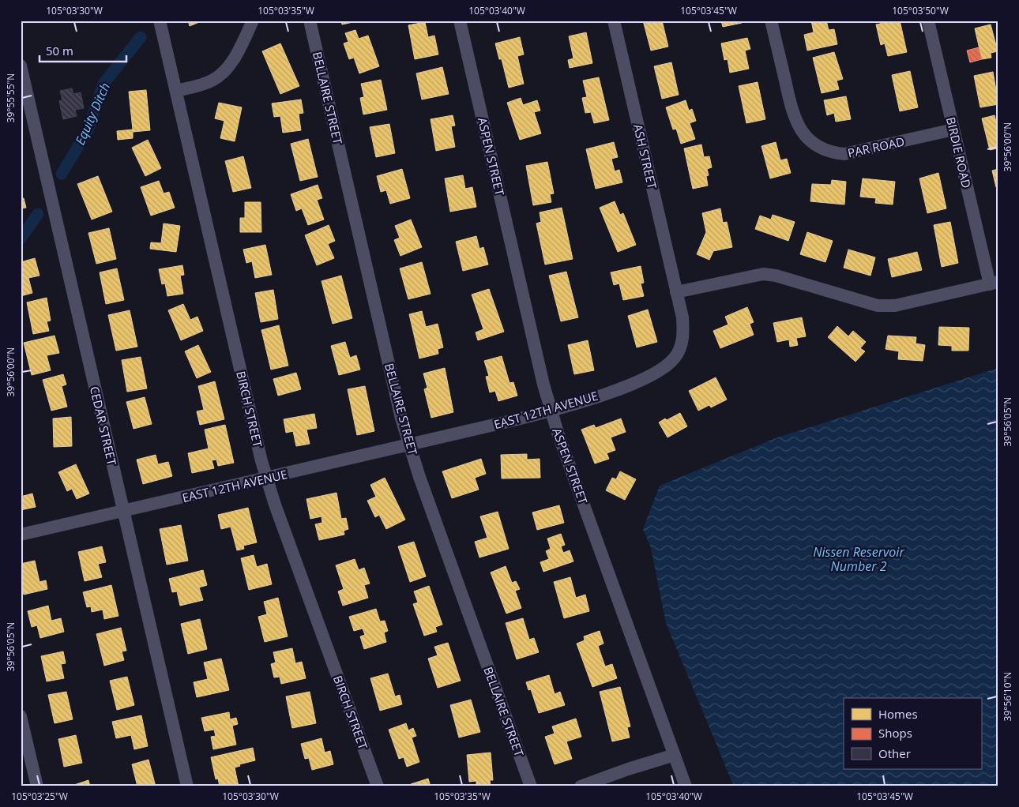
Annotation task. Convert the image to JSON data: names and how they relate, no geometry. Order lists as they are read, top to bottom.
{
  "streets": {
    "street": [
      "BELLAIRE STREET",
      "PAR ROAD",
      "BIRDIE ROAD",
      "ASPEN STREET",
      "ASH STREET",
      "BIRCH STREET",
      "EAST 12TH AVENUE",
      "CEDAR STREET"
    ]
  },
  "crossings": [
    ["BELLAIRE STREET", "EAST 12TH AVENUE"],
    ["PAR ROAD", "BIRDIE ROAD"],
    ["ASPEN STREET", "EAST 12TH AVENUE"],
    ["ASH STREET", "EAST 12TH AVENUE"],
    ["BIRCH STREET", "EAST 12TH AVENUE"],
    ["EAST 12TH AVENUE", "CEDAR STREET"]
  ],
  "water": ["Equity Ditch", "Nissen Reservoir Number 2"],
  "legend": ["Homes", "Shops", "Other"],
  "scale_bar": "50 m",
  "coordinates": [
    "105°03'30\"W",
    "105°03'35\"W",
    "105°03'40\"W",
    "105°03'45\"W",
    "105°03'50\"W",
    "39°55'55\"N",
    "39°56'00\"N",
    "39°56'05\"N",
    "39°56'10\"N",
    "105°03'25\"W"
  ]
}
